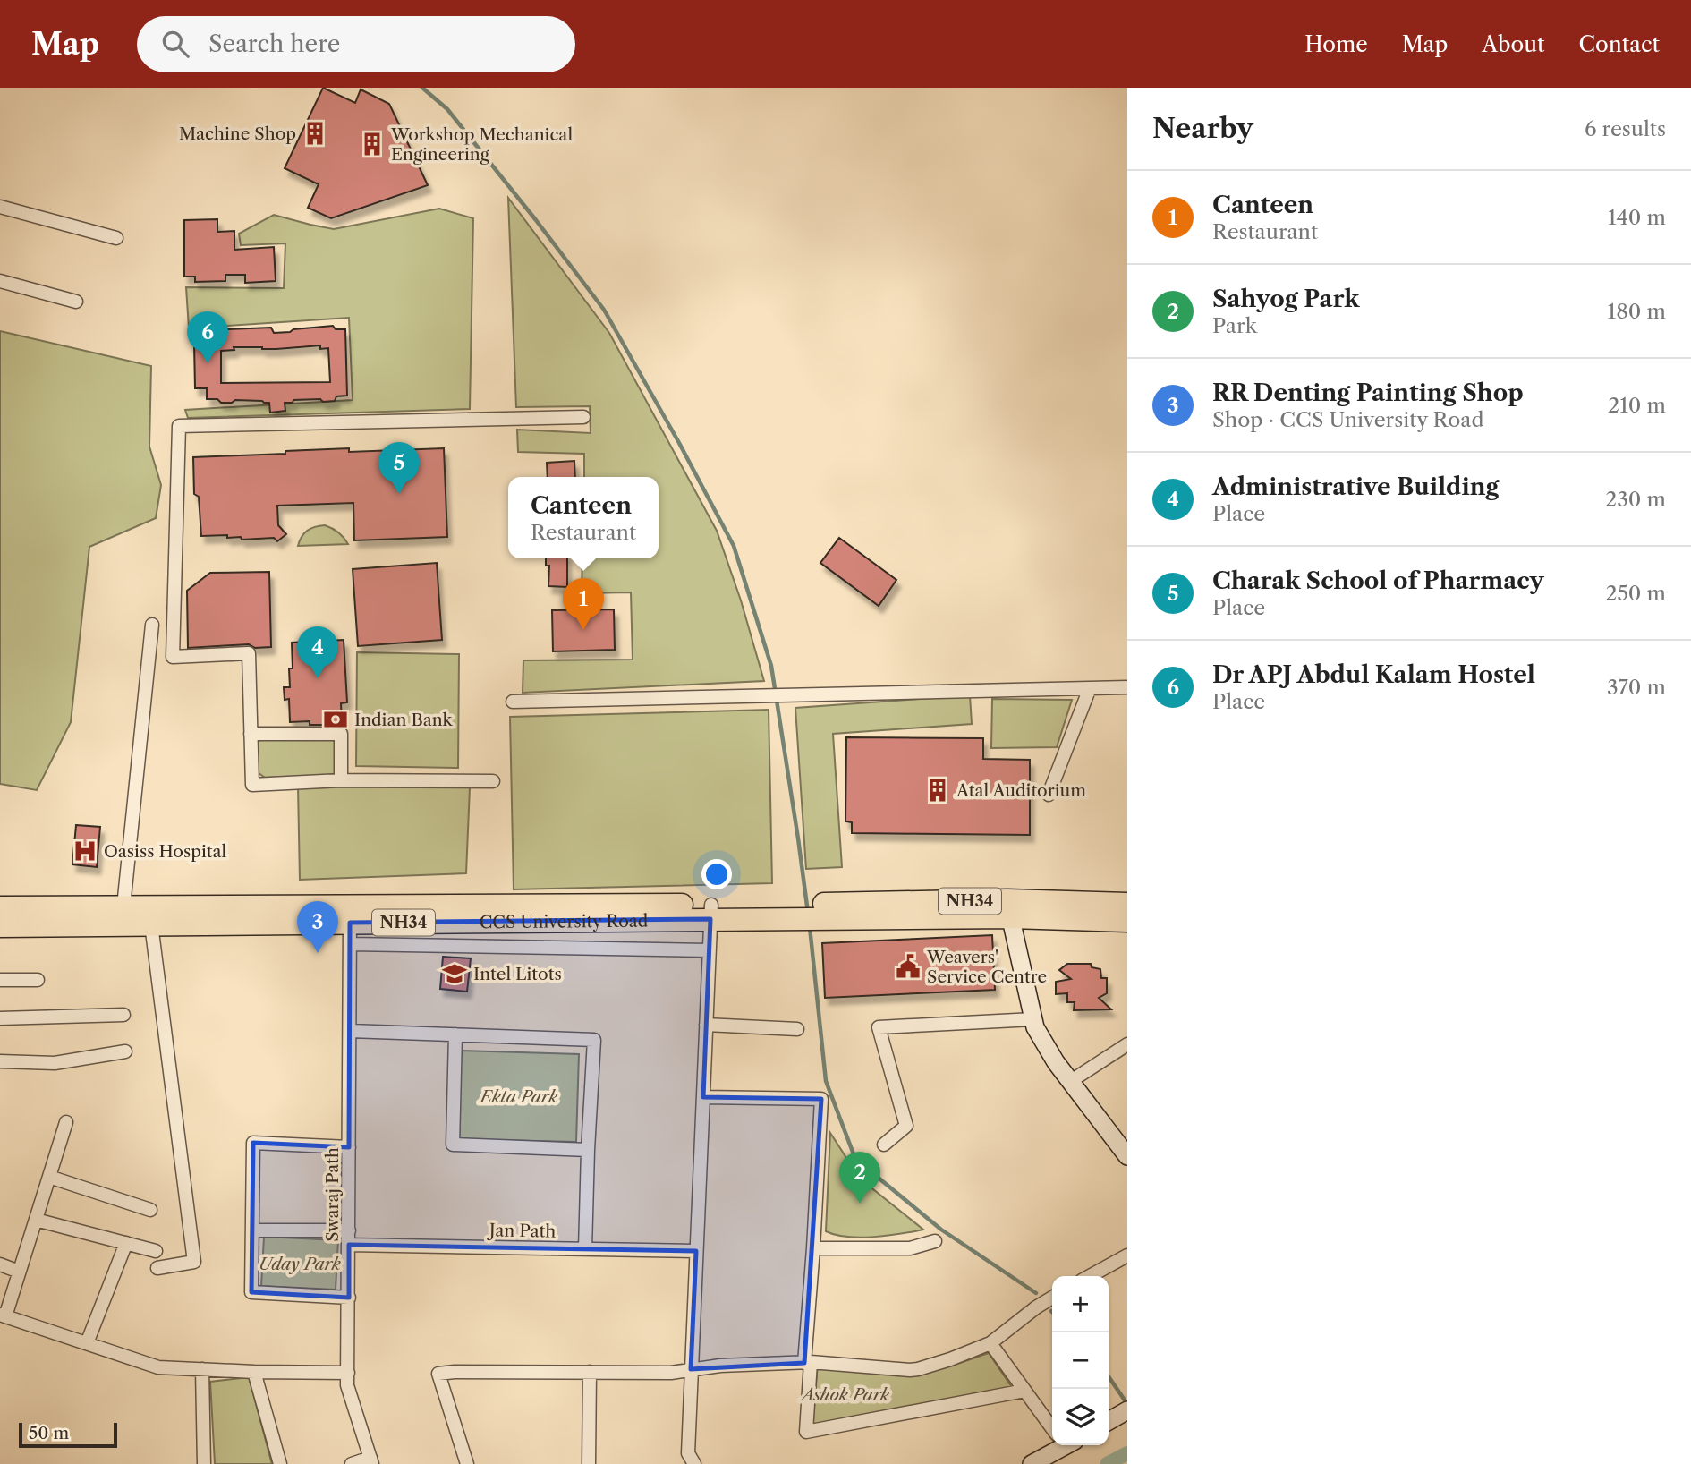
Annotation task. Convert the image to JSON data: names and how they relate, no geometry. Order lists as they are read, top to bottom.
{
  "streets": {
    "highway": ["NH34", "CCS University Road"],
    "street": ["Swaraj Path", "Jan Path"]
  },
  "crossings": [
    ["CCS University Road", "Swaraj Path"],
    ["Swaraj Path", "Jan Path"]
  ],
  "parks": ["Ekta Park", "Uday Park", "Ashok Park"],
  "places": {
    "building": ["Machine Shop", "Workshop Mechanical Engineering", "Atal Auditorium"],
    "bank": ["Indian Bank"],
    "hospital": ["Oasiss Hospital"],
    "public building": ["Weavers' Service Centre"],
    "school or university": ["Intel Litots"]
  },
  "scale_bar": "50 m",
  "page": {
    "header": "Map",
    "search": "Search here",
    "nav": [
      "Home",
      "Map",
      "About",
      "Contact"
    ],
    "heading": ["Nearby", "6 results"],
    "list": [
      {
        "mark": "1",
        "name": "Canteen",
        "note": "Restaurant",
        "value": "140 m"
      },
      {
        "mark": "2",
        "name": "Sahyog Park",
        "note": "Park",
        "value": "180 m"
      },
      {
        "mark": "3",
        "name": "RR Denting Painting Shop",
        "note": "Shop · CCS University Road",
        "value": "210 m"
      },
      {
        "mark": "4",
        "name": "Administrative Building",
        "note": "Place",
        "value": "230 m"
      },
      {
        "mark": "5",
        "name": "Charak School of Pharmacy",
        "note": "Place",
        "value": "250 m"
      },
      {
        "mark": "6",
        "name": "Dr APJ Abdul Kalam Hostel",
        "note": "Place",
        "value": "370 m"
      }
    ],
    "pins": [
      "6",
      "5",
      "1",
      "4",
      "3",
      "2"
    ],
    "popup": ["Canteen", "Restaurant"],
    "map_buttons": ["+", "−"],
    "scale": "50 m"
  }
}
